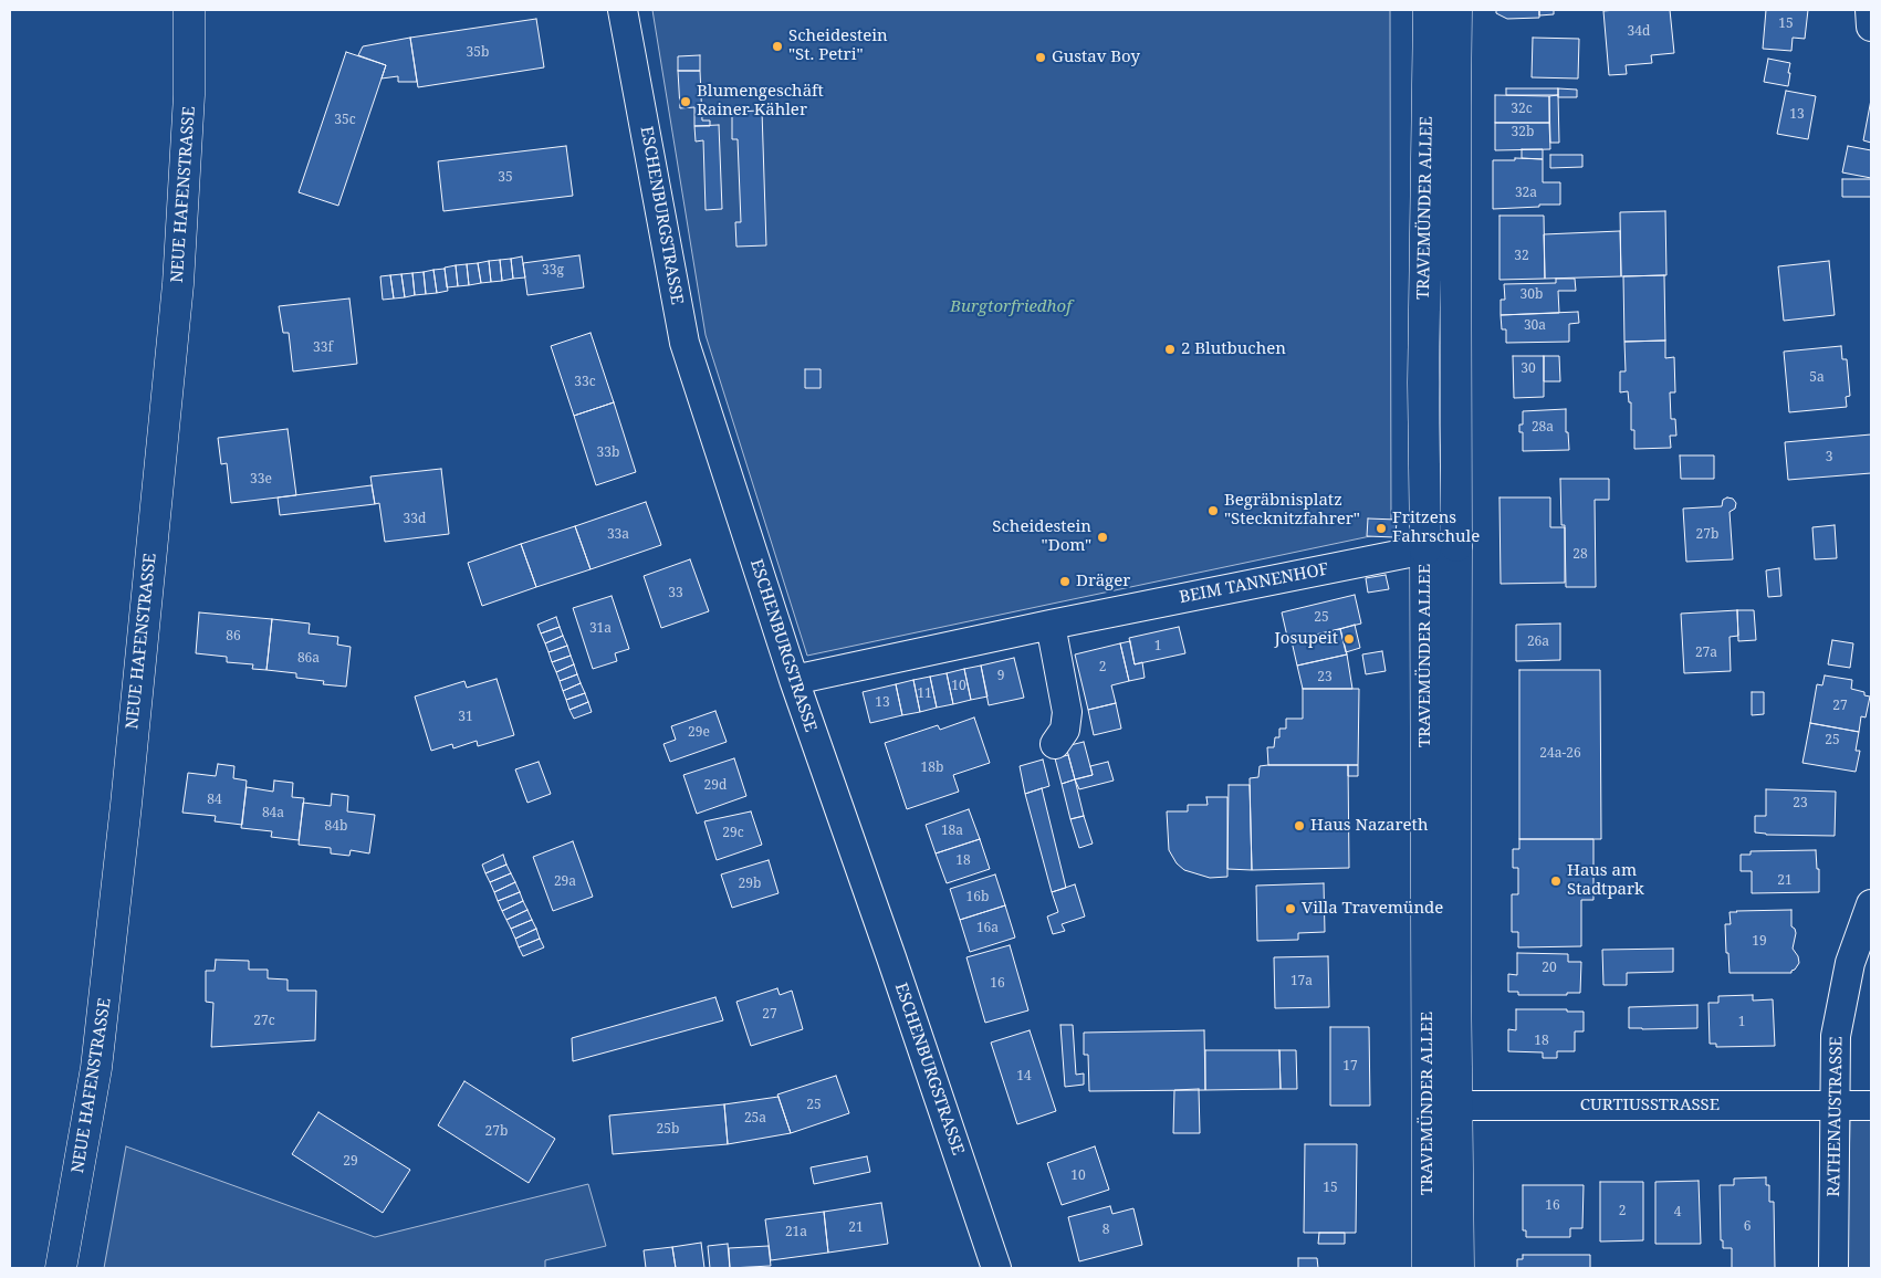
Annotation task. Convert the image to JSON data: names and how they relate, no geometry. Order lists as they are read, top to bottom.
{
  "streets": {
    "main road": ["NEUE HAFENSTRASSE", "TRAVEMÜNDER ALLEE"],
    "street": [
      "ESCHENBURGSTRASSE",
      "BEIM TANNENHOF",
      "CURTIUSSTRASSE",
      "RATHENAUSTRASSE"
    ]
  },
  "crossings": [
    ["TRAVEMÜNDER ALLEE", "BEIM TANNENHOF"],
    ["TRAVEMÜNDER ALLEE", "CURTIUSSTRASSE"],
    ["ESCHENBURGSTRASSE", "BEIM TANNENHOF"],
    ["CURTIUSSTRASSE", "RATHENAUSTRASSE"]
  ],
  "parks": ["Burgtorfriedhof"],
  "places": [
    "Scheidestein \"St. Petri\"",
    "Gustav Boy",
    "Blumengeschäft Rainer Kähler",
    "2 Blutbuchen",
    "Begräbnisplatz \"Stecknitzfahrer\"",
    "Fritzens Fahrschule",
    "Scheidestein \"Dom\"",
    "Dräger",
    "Josupeit",
    "Haus Nazareth",
    "Haus am Stadtpark",
    "Villa Travemünde"
  ],
  "house_numbers": [
    "15",
    "34d",
    "35b",
    "32c",
    "13",
    "35c",
    "32b",
    "35",
    "32a",
    "32",
    "33g",
    "30b",
    "30a",
    "33f",
    "30",
    "5a",
    "33c",
    "28a",
    "33b",
    "3",
    "33e",
    "33d",
    "33a",
    "27b",
    "28",
    "33",
    "25",
    "31a",
    "86",
    "26a",
    "1",
    "27a",
    "86a",
    "2",
    "9",
    "23",
    "10",
    "11",
    "13",
    "27",
    "31",
    "29e",
    "25",
    "24a-26",
    "18b",
    "29d",
    "84",
    "23",
    "84a",
    "84b",
    "18a",
    "29c",
    "18",
    "21",
    "29a",
    "29b",
    "16b",
    "16a",
    "19",
    "20",
    "17a",
    "16",
    "27",
    "27c",
    "1",
    "18",
    "17",
    "14",
    "25",
    "25a",
    "25b",
    "27b",
    "29",
    "10",
    "15",
    "16",
    "2",
    "4",
    "6",
    "21",
    "8",
    "21a"
  ]
}
